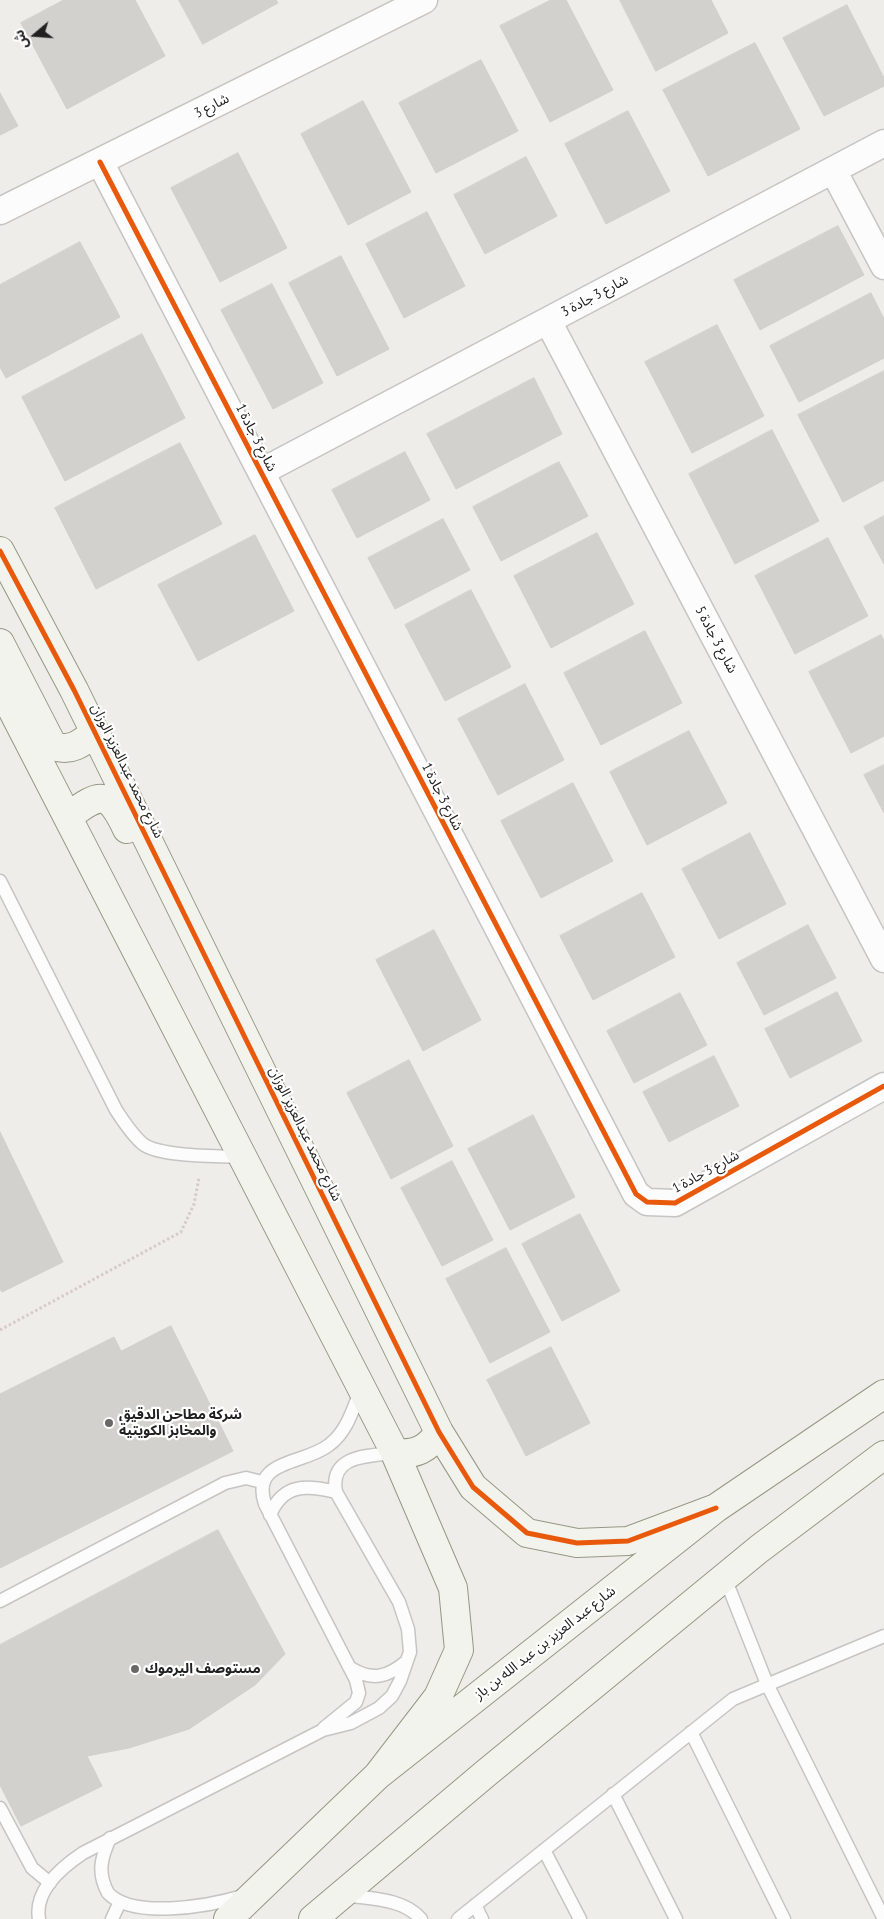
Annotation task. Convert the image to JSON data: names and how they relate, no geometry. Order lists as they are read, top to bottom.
{
  "streets": {
    "street": [
      "شارع 3",
      "شارع 3 جادة 3",
      "شارع 3 جادة 1",
      "شارع 3 جادة 5",
      "شارع محمد عبدالعزيز الوزان",
      "شارع عبد العزيز بن عبد الله بن باز"
    ]
  },
  "crossings": [
    ["شارع 3", "شارع 3 جادة 1"],
    ["شارع 3 جادة 3", "شارع 3 جادة 1"],
    ["شارع 3 جادة 3", "شارع 3 جادة 5"],
    ["شارع محمد عبدالعزيز الوزان", "شارع عبد العزيز بن عبد الله بن باز"]
  ],
  "places": ["شركة مطاحن الدقيق والمخابز الكويتية", "مستوصف اليرموك"],
  "north": "left"
}
